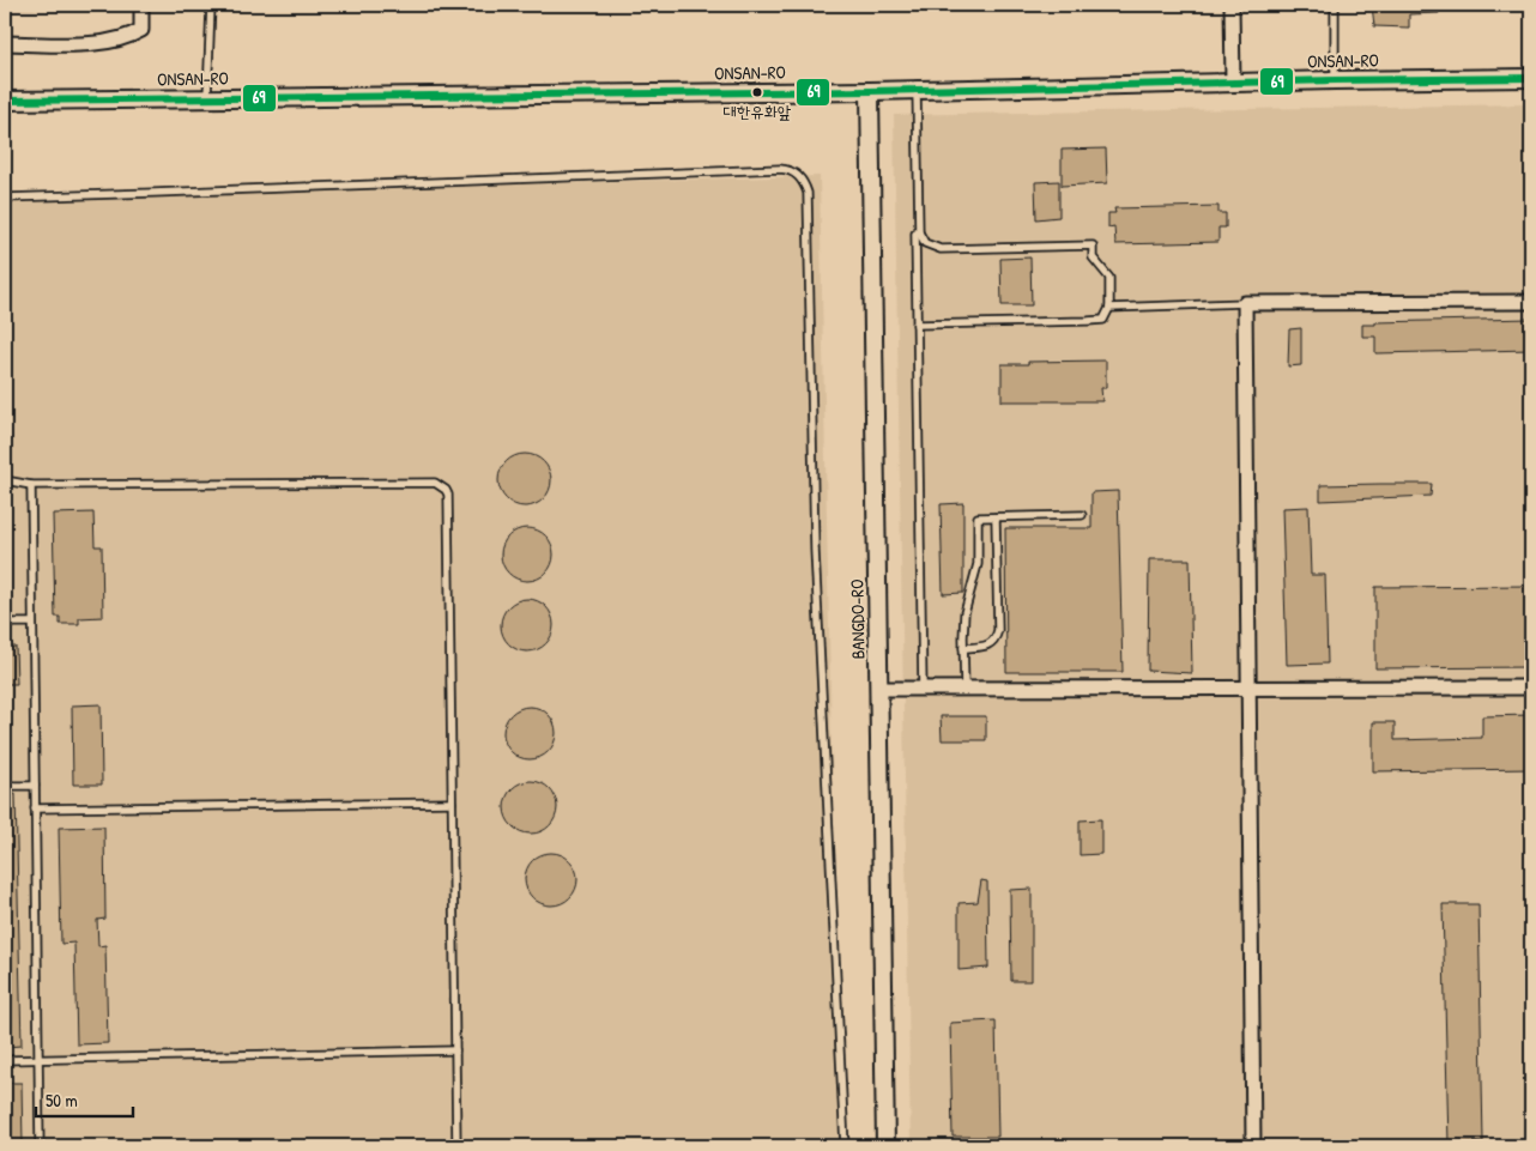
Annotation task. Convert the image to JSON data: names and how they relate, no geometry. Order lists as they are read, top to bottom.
{
  "streets": {
    "street": ["ONSAN-RO", "BANGDO-RO"]
  },
  "crossings": [
    ["ONSAN-RO", "BANGDO-RO"]
  ],
  "places": ["대한유화앞"],
  "lines": ["transit line 69"],
  "scale_bar": "50 m"
}
